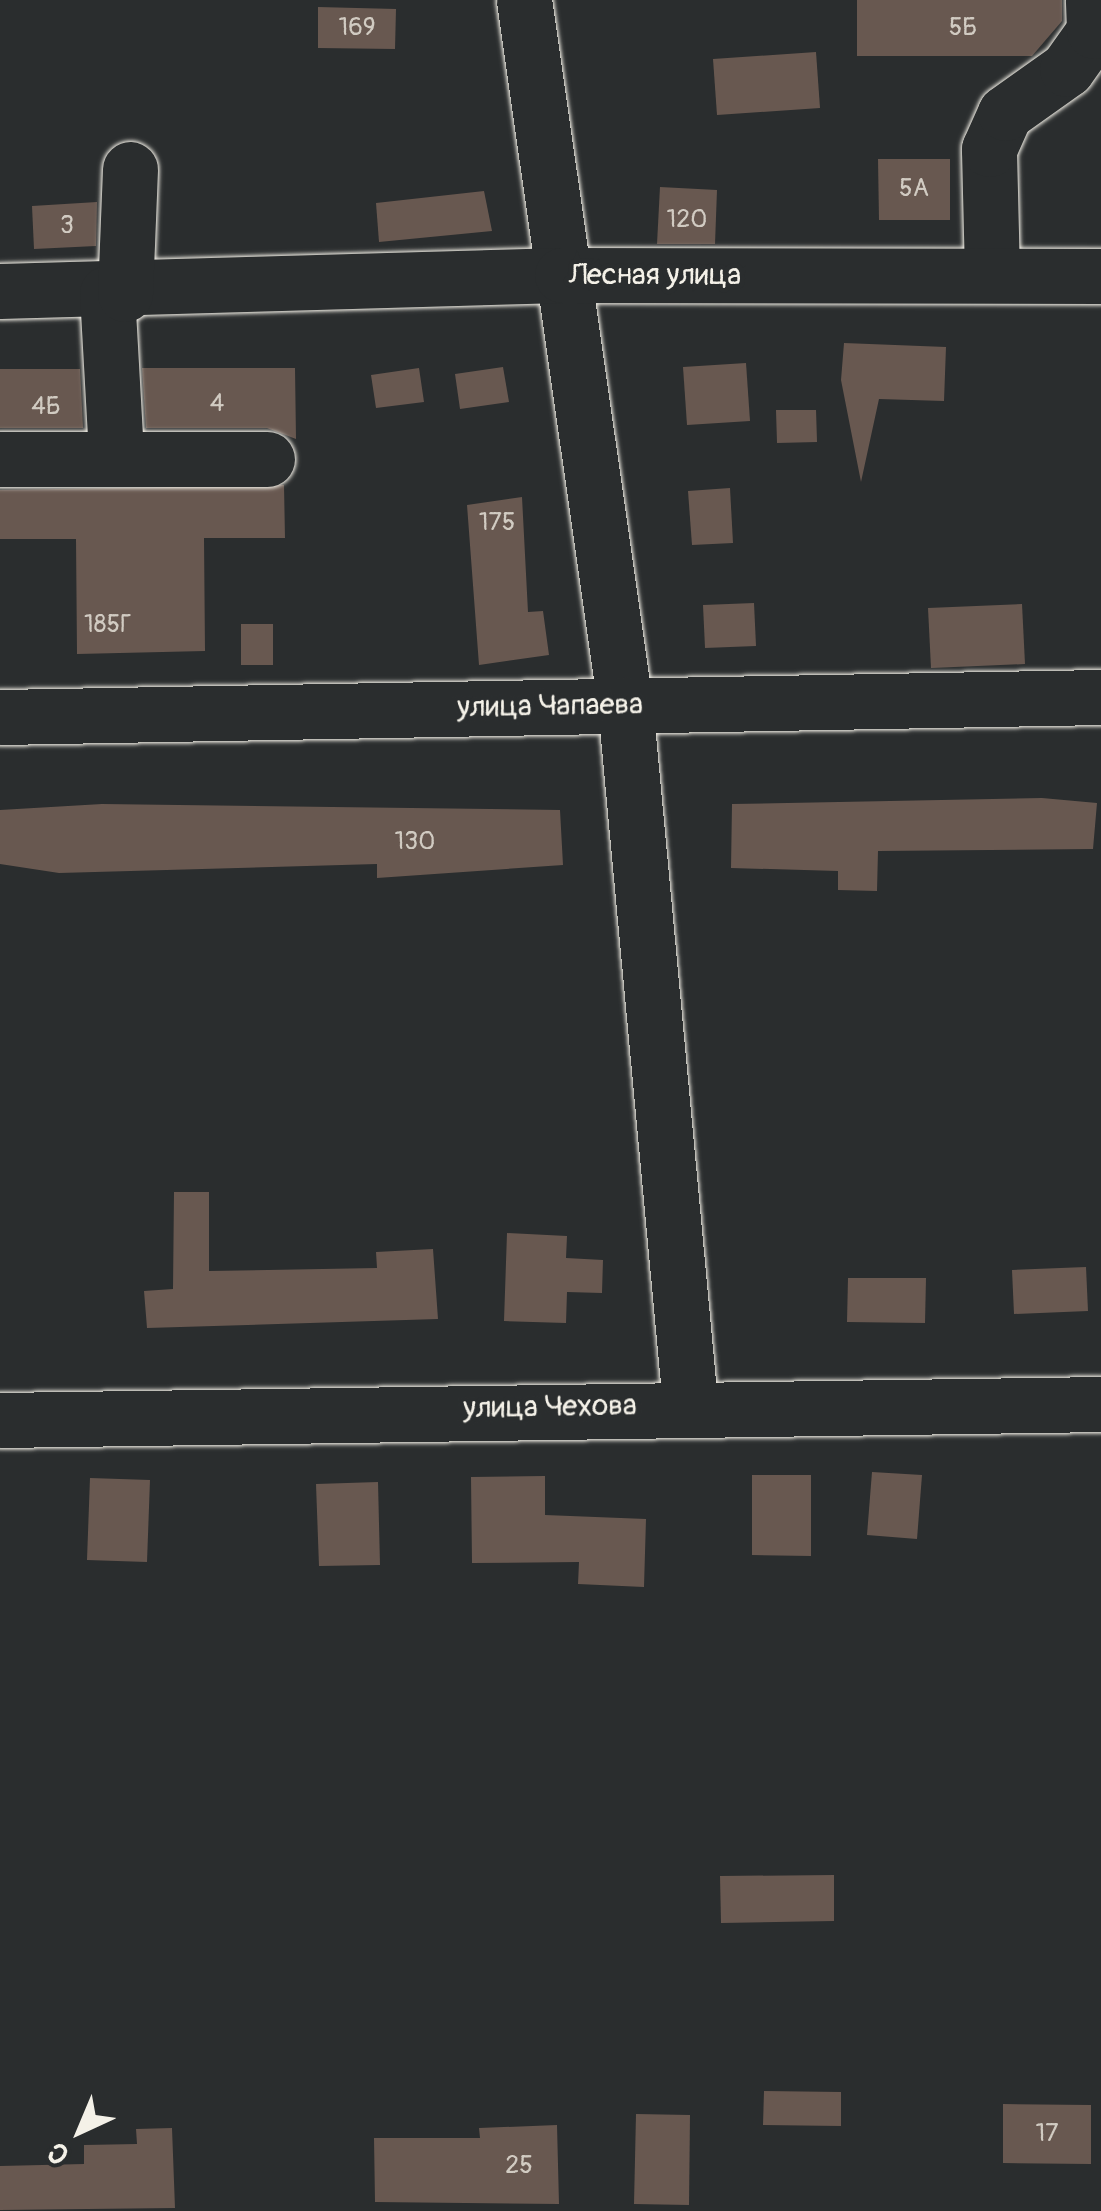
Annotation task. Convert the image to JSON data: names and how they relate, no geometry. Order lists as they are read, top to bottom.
{
  "streets": {
    "street": ["Лесная улица", "улица Чапаева", "улица Чехова"]
  },
  "house_numbers": [
    "169",
    "5Б",
    "5А",
    "120",
    "3",
    "4",
    "4Б",
    "175",
    "185Г",
    "130",
    "17",
    "25"
  ],
  "north": "bottom left"
}
